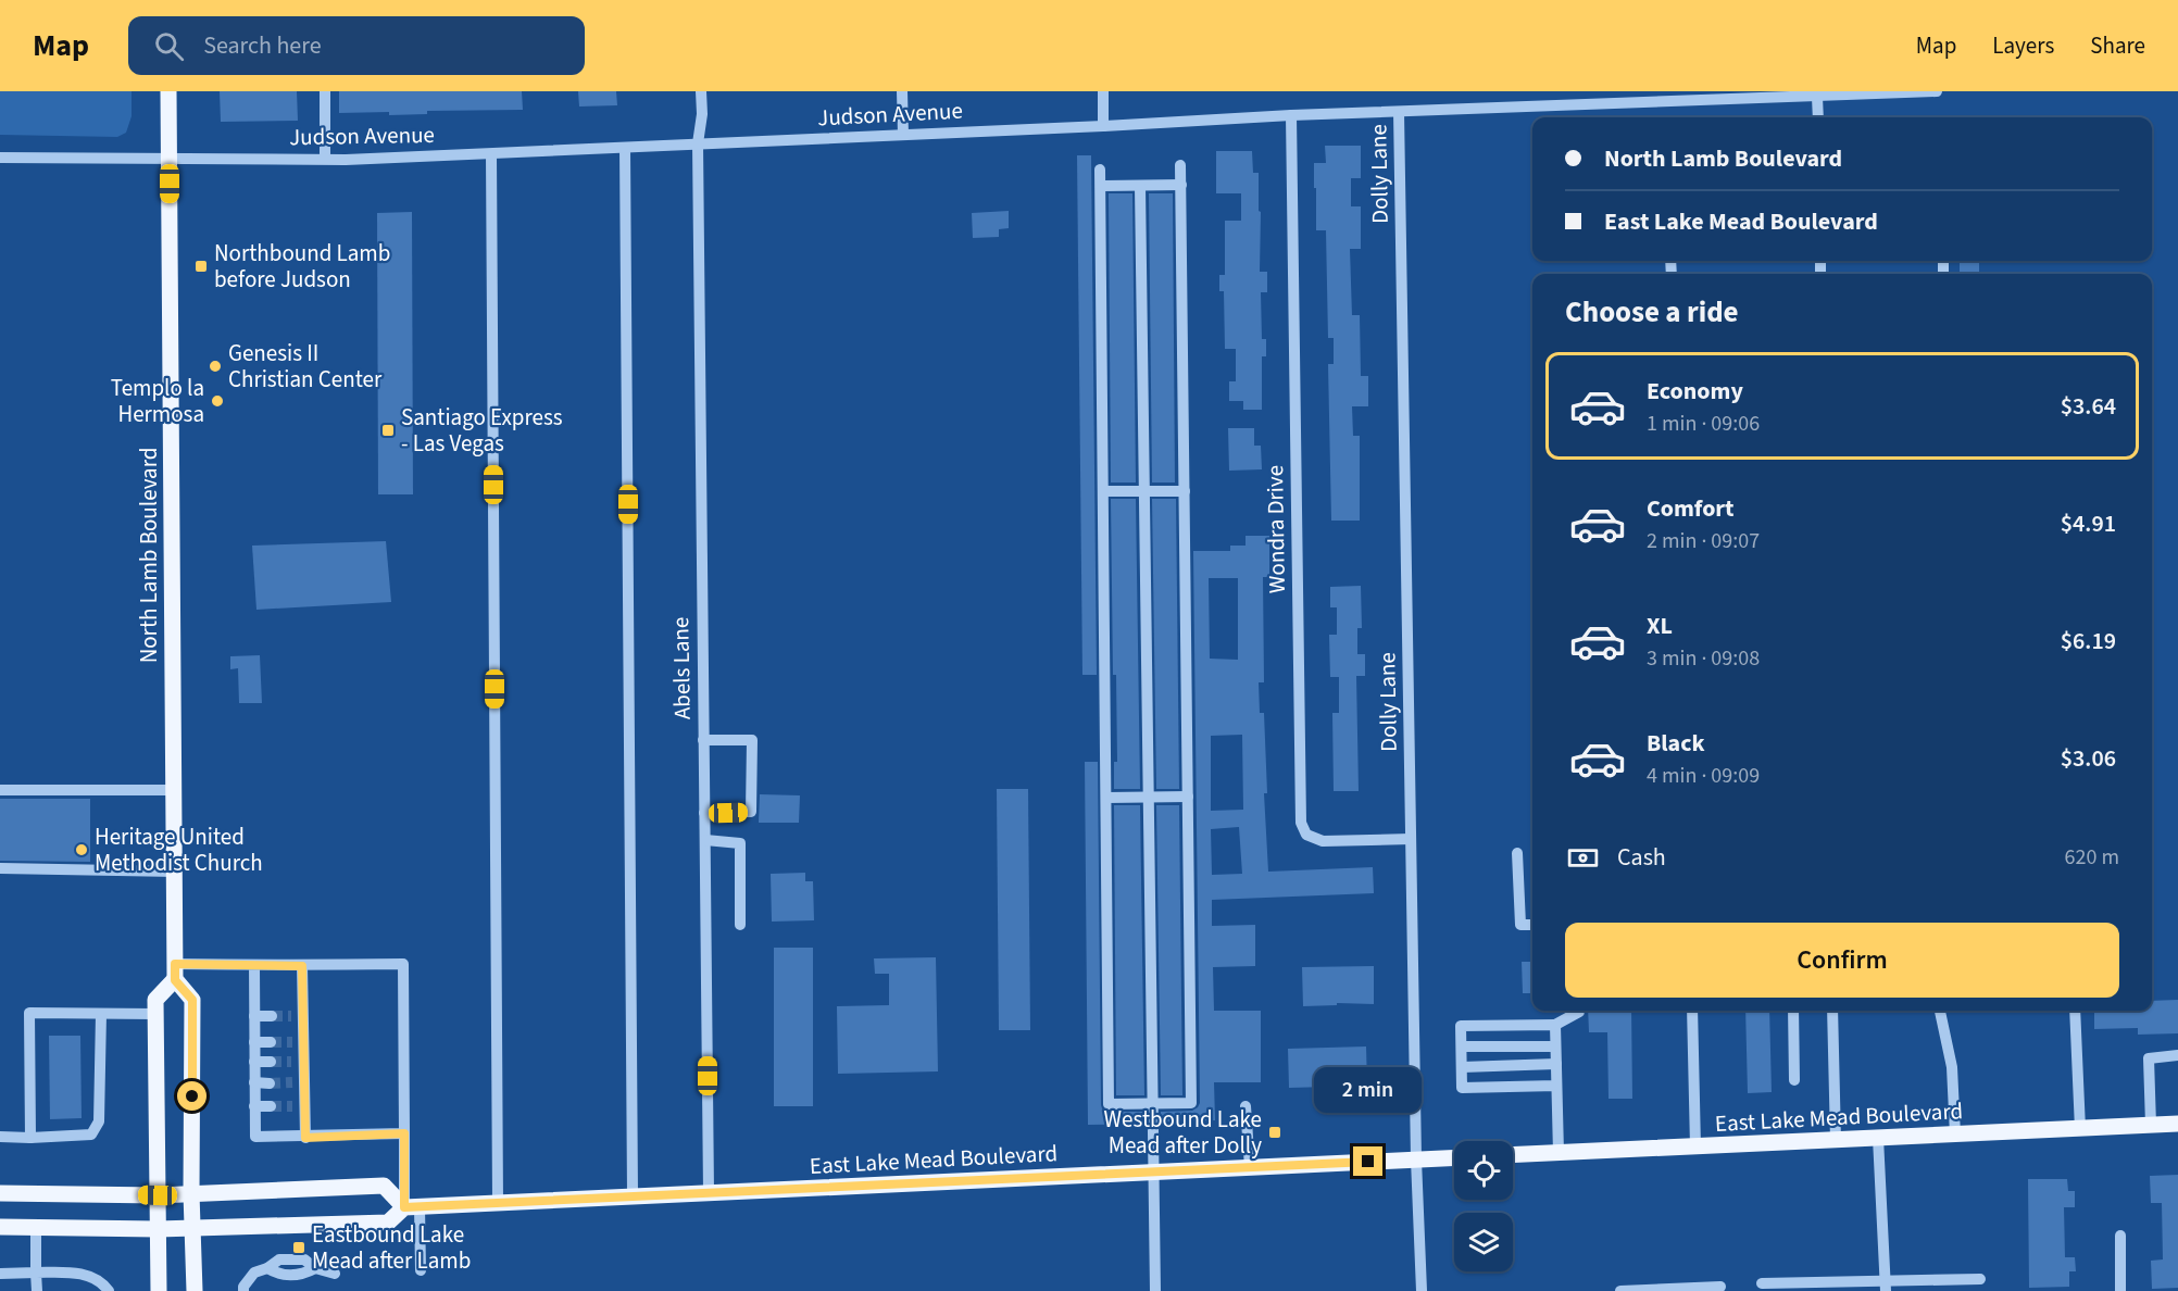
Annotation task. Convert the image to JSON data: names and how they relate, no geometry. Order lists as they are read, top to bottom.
{
  "streets": {
    "main road": ["North Lamb Boulevard", "East Lake Mead Boulevard"],
    "street": [
      "Judson Avenue",
      "Dolly Lane",
      "Wondra Drive",
      "Abels Lane"
    ]
  },
  "crossings": [
    ["Judson Avenue", "Dolly Lane"],
    ["Judson Avenue", "Wondra Drive"],
    ["Judson Avenue", "North Lamb Boulevard"],
    ["Judson Avenue", "Abels Lane"],
    ["Dolly Lane", "Wondra Drive"],
    ["Dolly Lane", "East Lake Mead Boulevard"],
    ["Abels Lane", "East Lake Mead Boulevard"]
  ],
  "places": {
    "transit": [
      "Northbound Lamb before Judson",
      "Santiago Express - Las Vegas",
      "Westbound Lake Mead after Dolly",
      "Eastbound Lake Mead after Lamb"
    ],
    "other": ["Genesis II Christian Center", "Templo la Hermosa", "Heritage United Methodist Church"]
  },
  "page": {
    "header": "Map",
    "search": "Search here",
    "nav": ["Map", "Layers", "Share"],
    "banner": ["North Lamb Boulevard", "East Lake Mead Boulevard"],
    "heading": "Choose a ride",
    "list": [
      {
        "name": "Economy",
        "note": "1 min · 09:06",
        "value": "$3.64"
      },
      {
        "name": "Comfort",
        "note": "2 min · 09:07",
        "value": "$4.91"
      },
      {
        "name": "XL",
        "note": "3 min · 09:08",
        "value": "$6.19"
      },
      {
        "name": "Black",
        "note": "4 min · 09:09",
        "value": "$3.06"
      }
    ],
    "pay": ["Cash", "620 m"],
    "buttons": "Confirm",
    "bubble": "2 min"
  }
}
